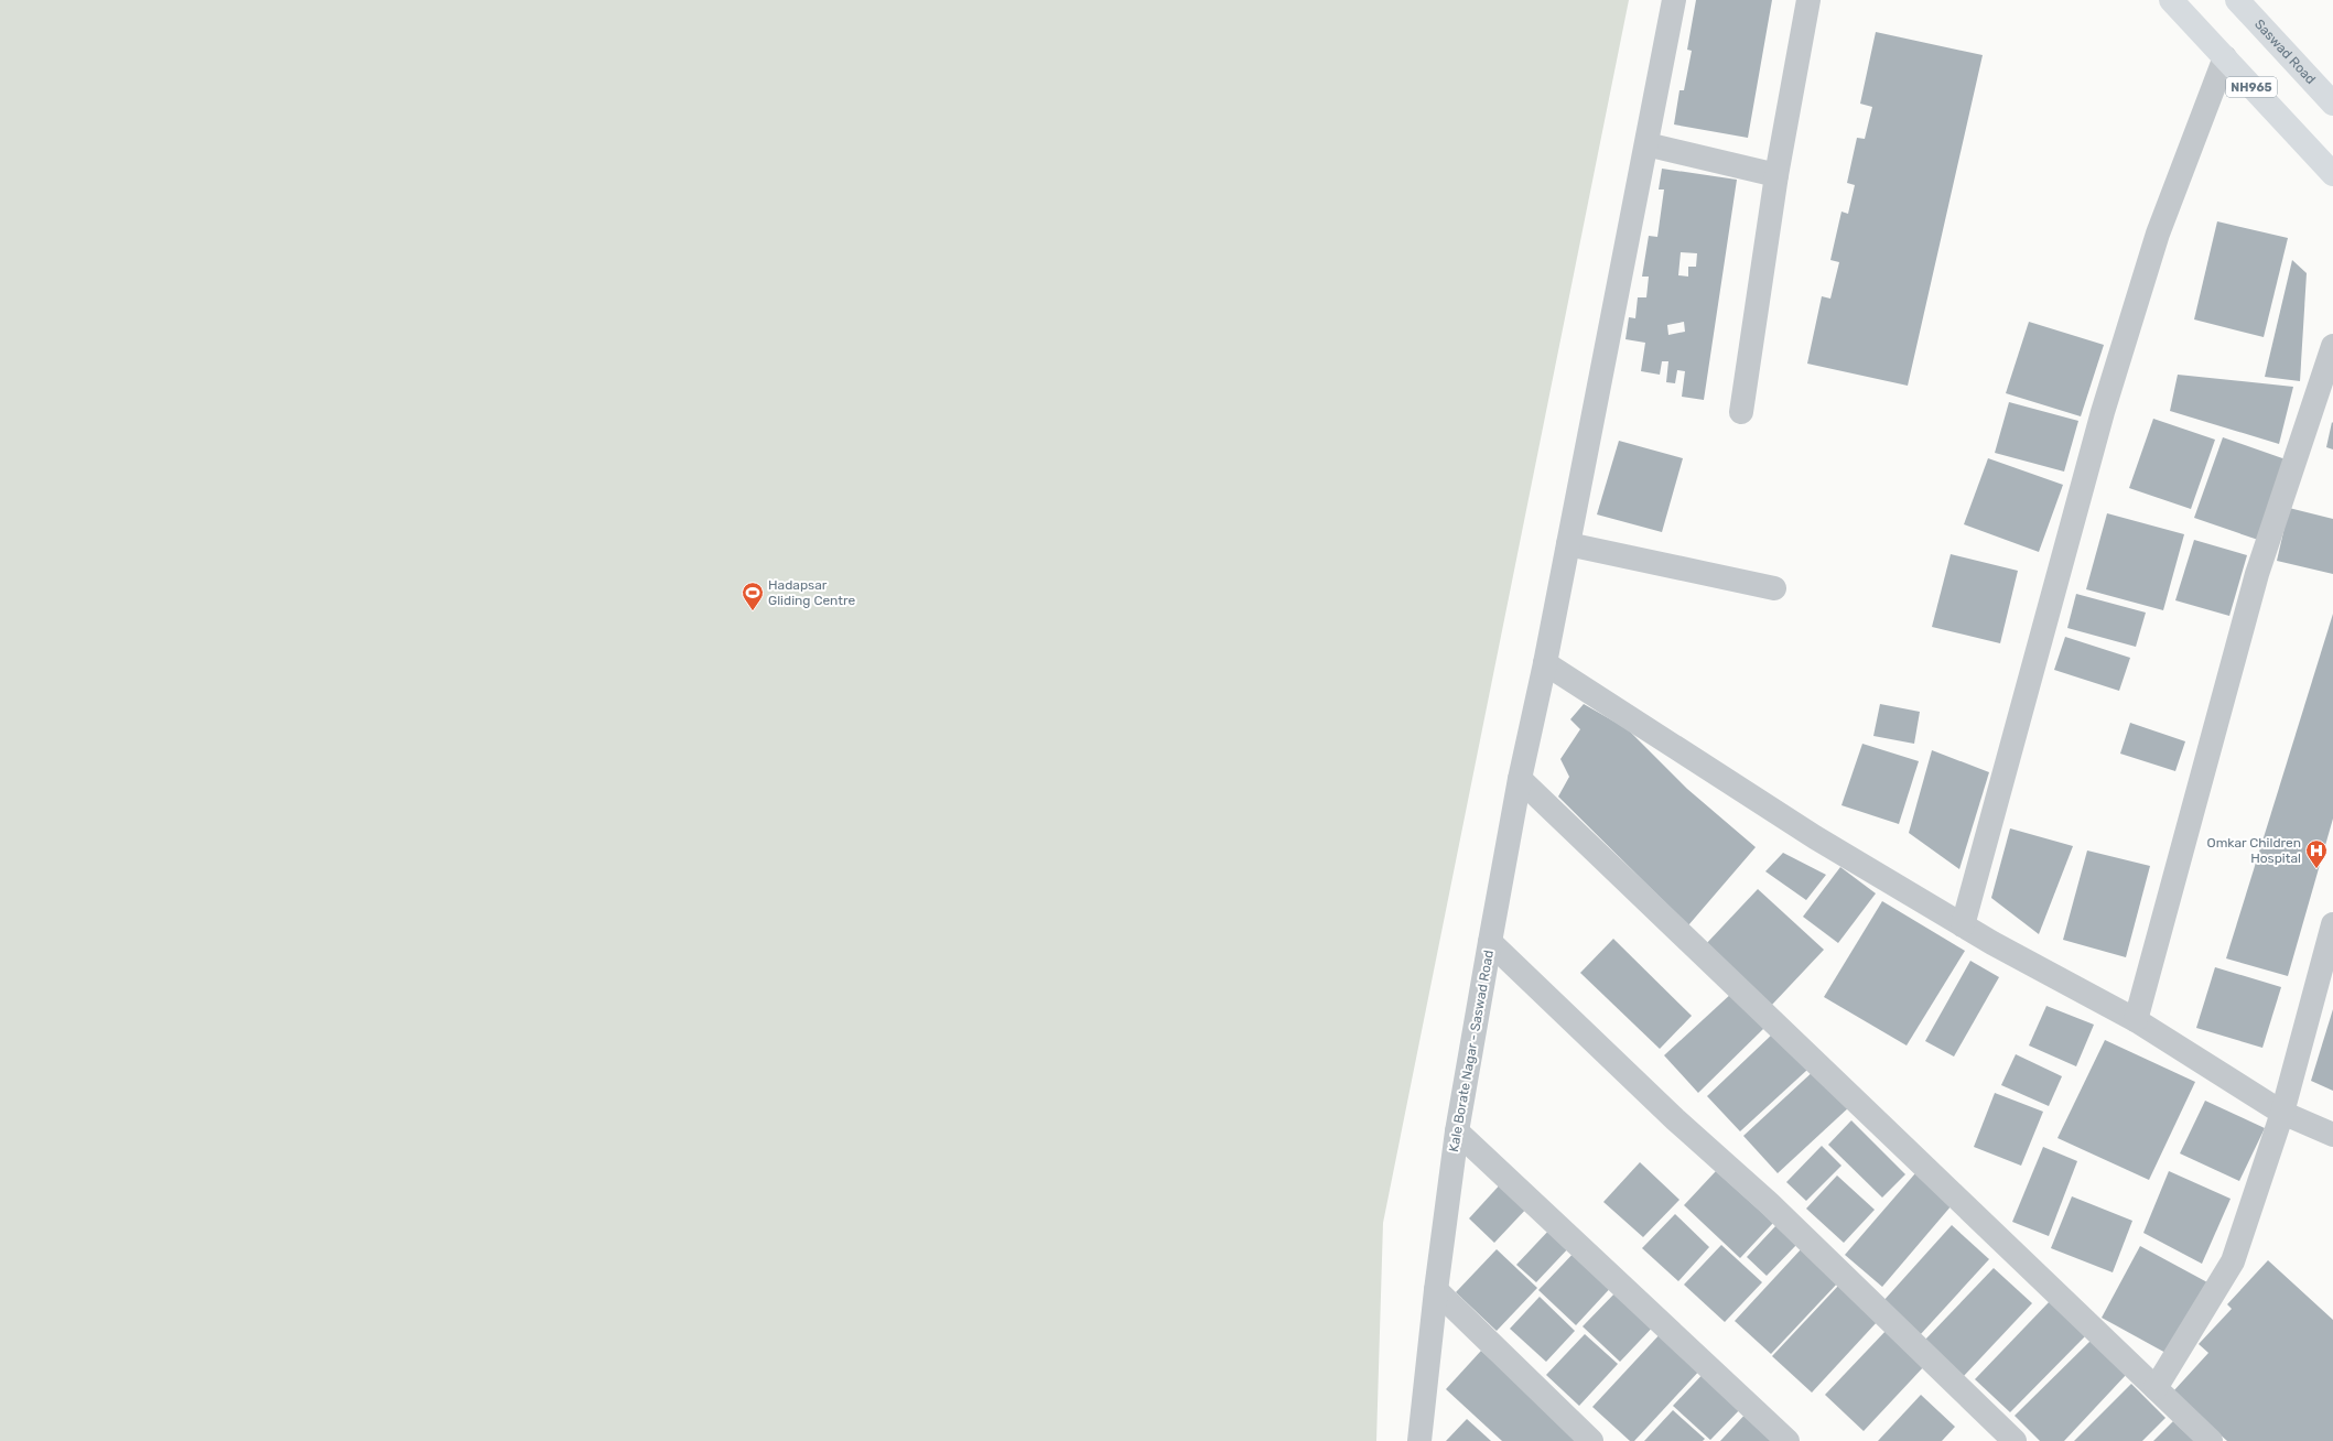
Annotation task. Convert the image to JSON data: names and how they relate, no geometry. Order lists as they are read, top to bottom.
{
  "streets": {
    "highway": ["Saswad Road", "NH965"],
    "street": ["Kale Borate Nagar - Saswad Road"]
  },
  "places": {
    "sports": ["Hadapsar Gliding Centre"],
    "hospital": ["Omkar Children Hospital"]
  }
}
